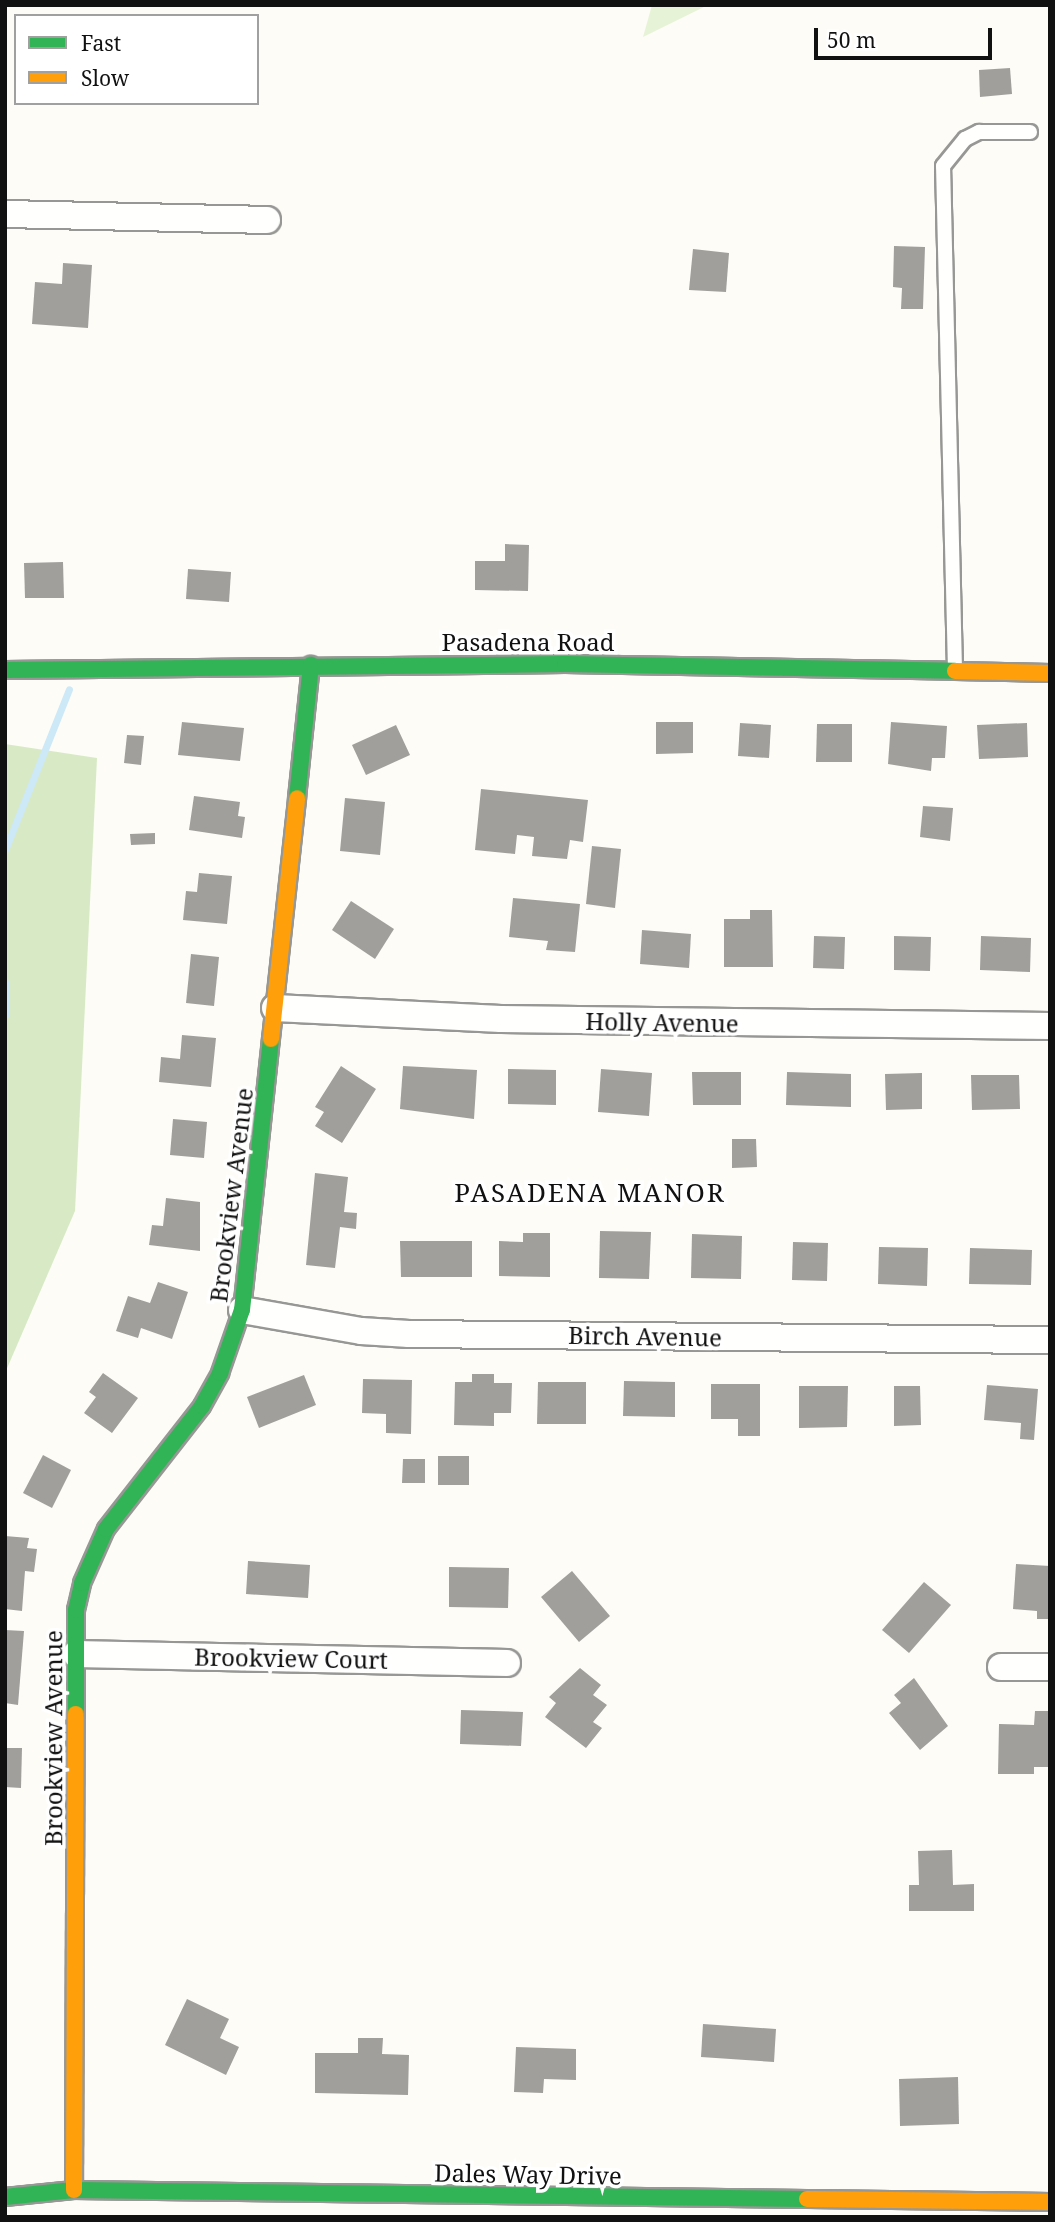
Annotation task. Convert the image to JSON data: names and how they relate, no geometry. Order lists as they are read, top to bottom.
{
  "streets": {
    "street": [
      "Pasadena Road",
      "Holly Avenue",
      "Brookview Avenue",
      "Birch Avenue",
      "Brookview Court",
      "Dales Way Drive"
    ]
  },
  "crossings": [
    ["Pasadena Road", "Brookview Avenue"],
    ["Holly Avenue", "Brookview Avenue"],
    ["Brookview Avenue", "Birch Avenue"],
    ["Brookview Avenue", "Brookview Court"],
    ["Brookview Avenue", "Dales Way Drive"]
  ],
  "districts": ["PASADENA MANOR"],
  "legend": ["Fast", "Slow"],
  "scale_bar": "50 m"
}
